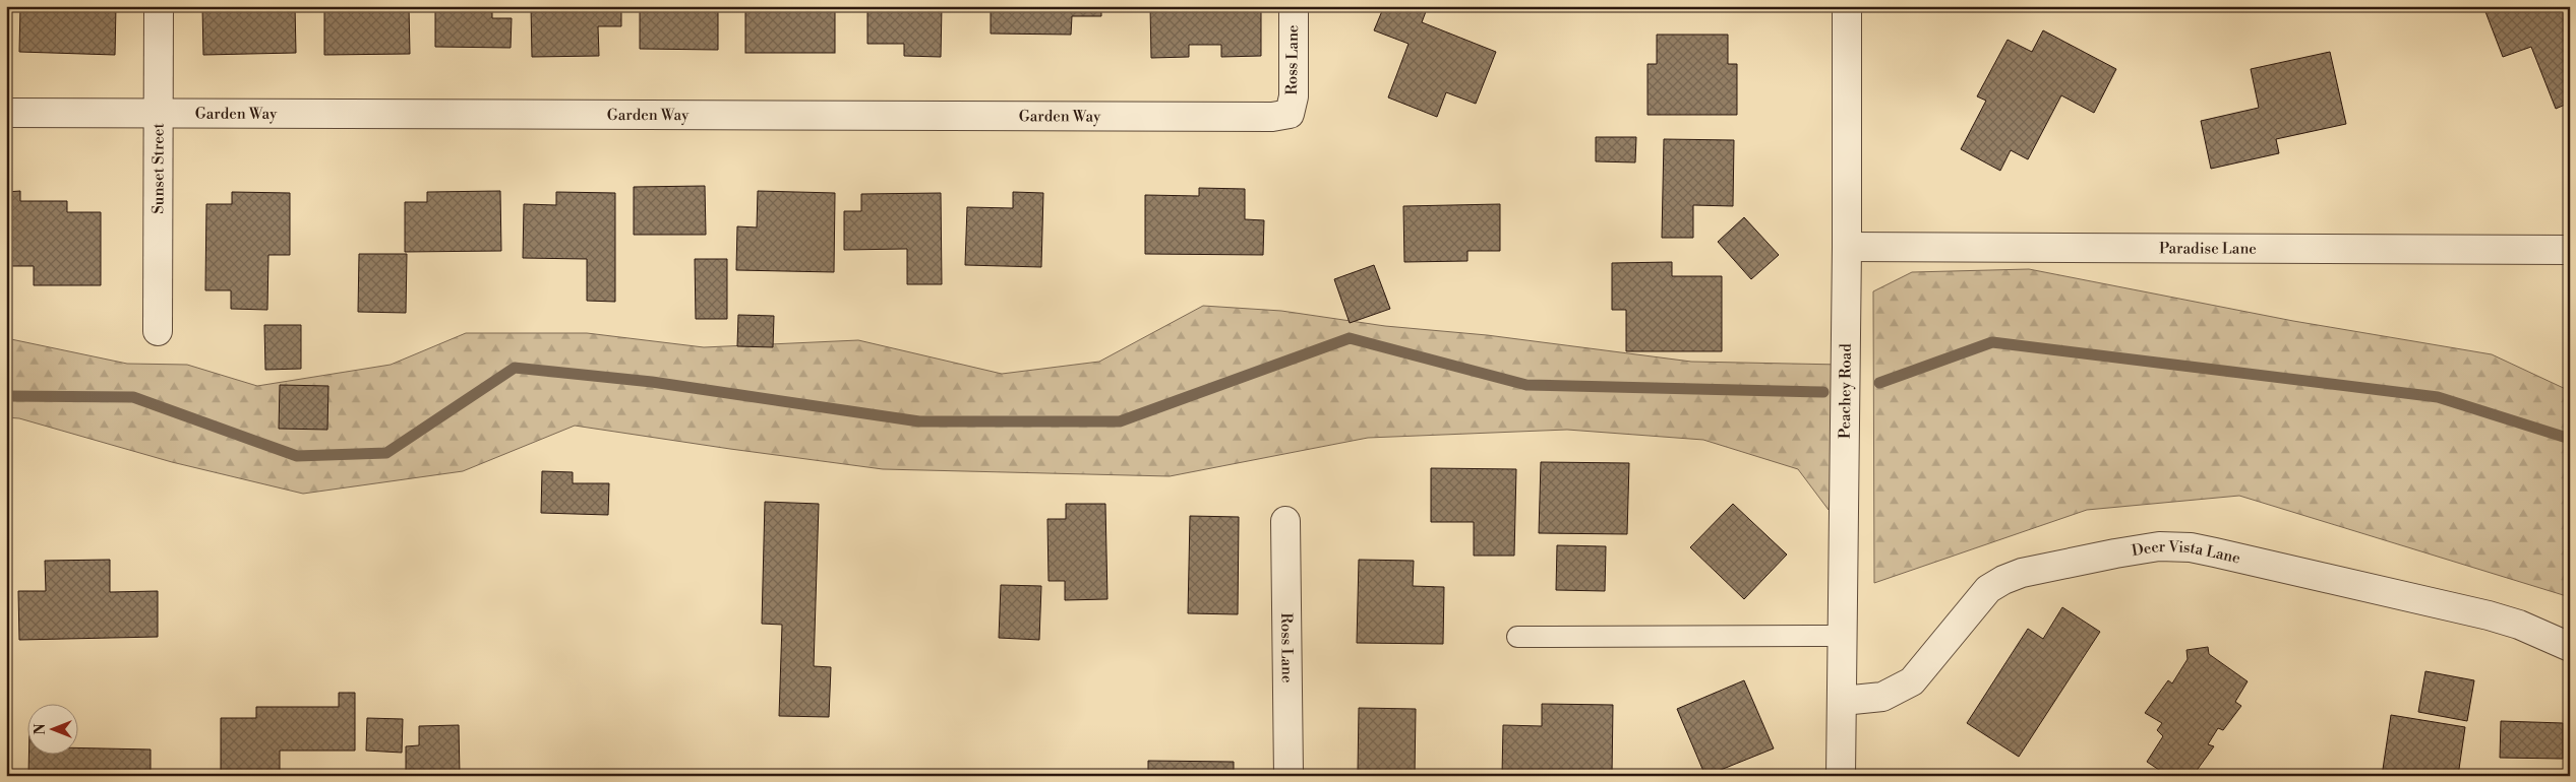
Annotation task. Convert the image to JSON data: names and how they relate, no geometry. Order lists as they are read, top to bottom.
{
  "streets": {
    "street": [
      "Ross Lane",
      "Garden Way",
      "Sunset Street",
      "Paradise Lane",
      "Peachey Road",
      "Deer Vista Lane"
    ]
  },
  "crossings": [
    ["Ross Lane", "Garden Way"],
    ["Garden Way", "Sunset Street"],
    ["Paradise Lane", "Peachey Road"],
    ["Peachey Road", "Deer Vista Lane"]
  ],
  "north": "left"
}
